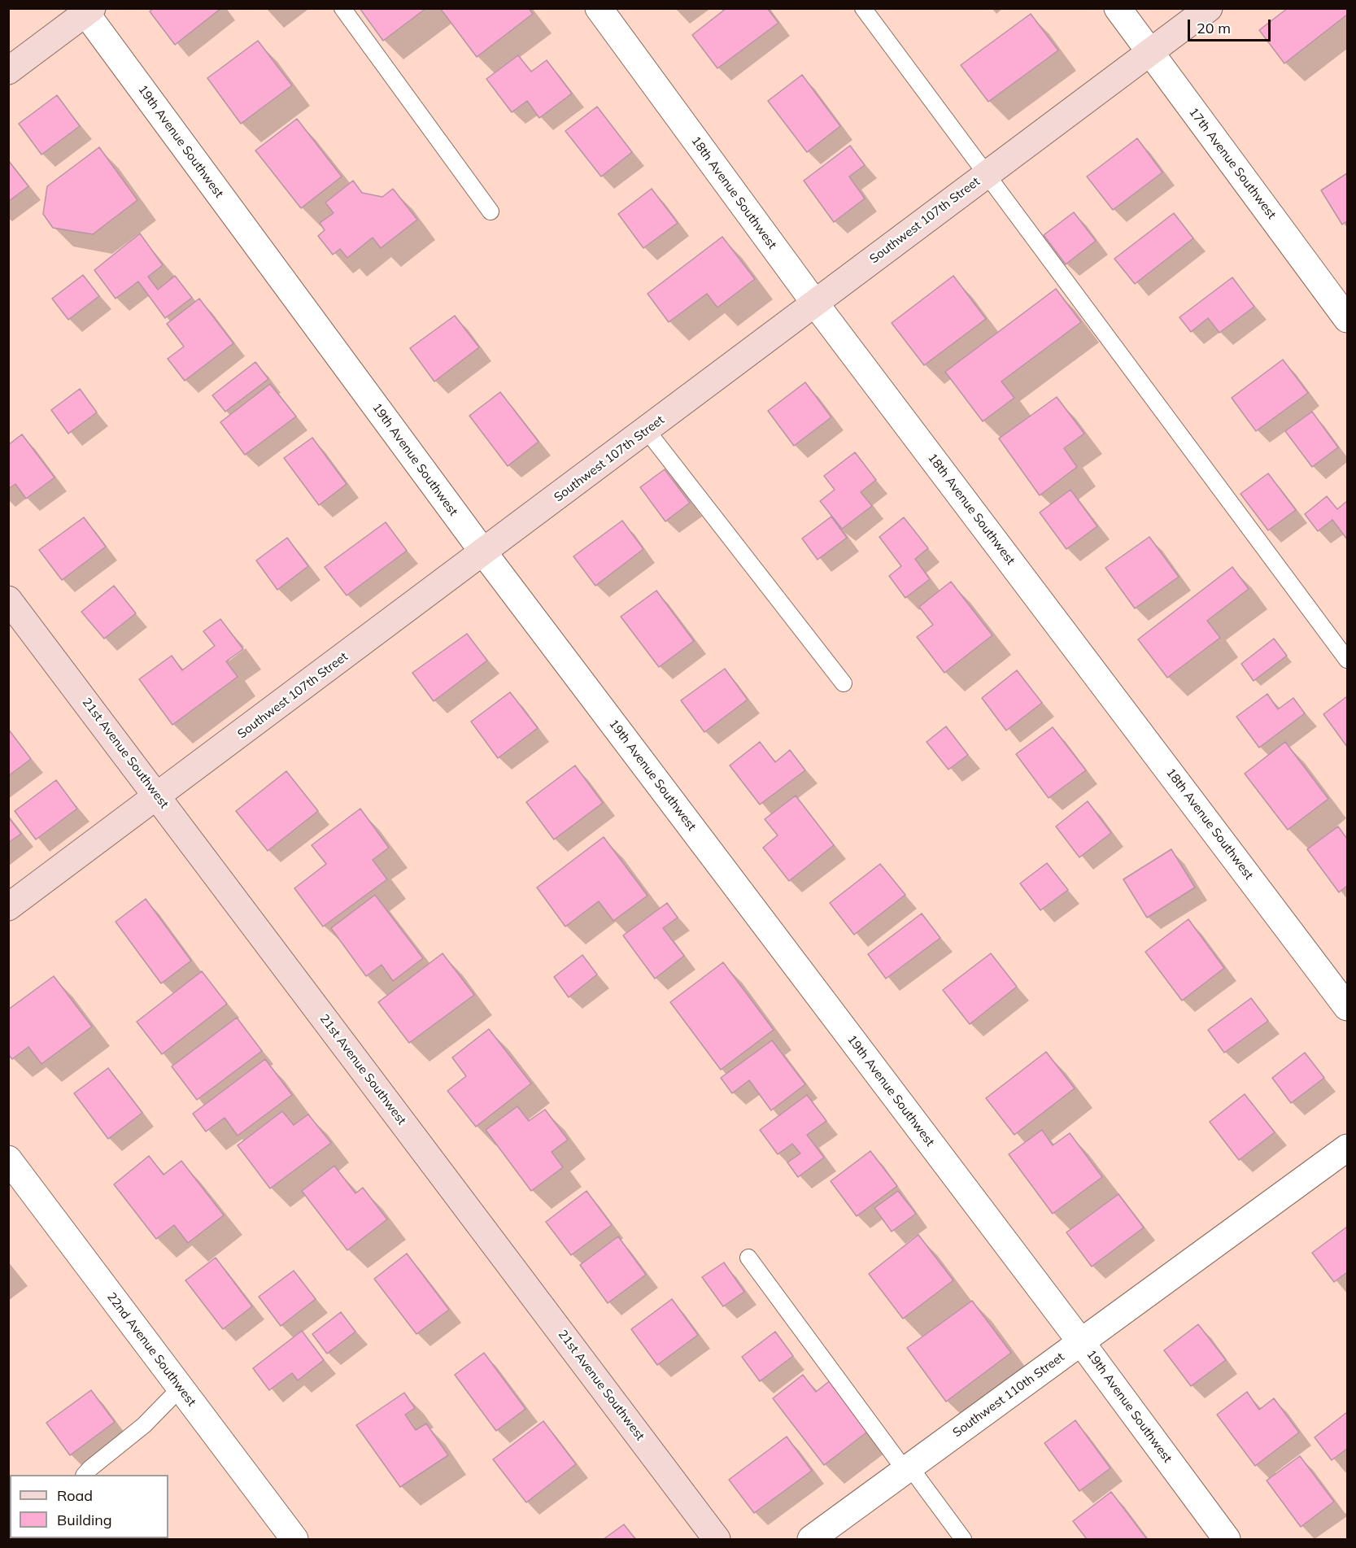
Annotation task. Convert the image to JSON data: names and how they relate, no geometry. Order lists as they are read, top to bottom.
{
  "streets": {
    "street": [
      "19th Avenue Southwest",
      "17th Avenue Southwest",
      "18th Avenue Southwest",
      "Southwest 107th Street",
      "21st Avenue Southwest",
      "22nd Avenue Southwest",
      "Southwest 110th Street"
    ]
  },
  "crossings": [
    ["19th Avenue Southwest", "Southwest 107th Street"],
    ["19th Avenue Southwest", "Southwest 110th Street"],
    ["17th Avenue Southwest", "Southwest 107th Street"],
    ["18th Avenue Southwest", "Southwest 107th Street"],
    ["Southwest 107th Street", "21st Avenue Southwest"]
  ],
  "legend": ["Road", "Building"],
  "scale_bar": "20 m"
}
